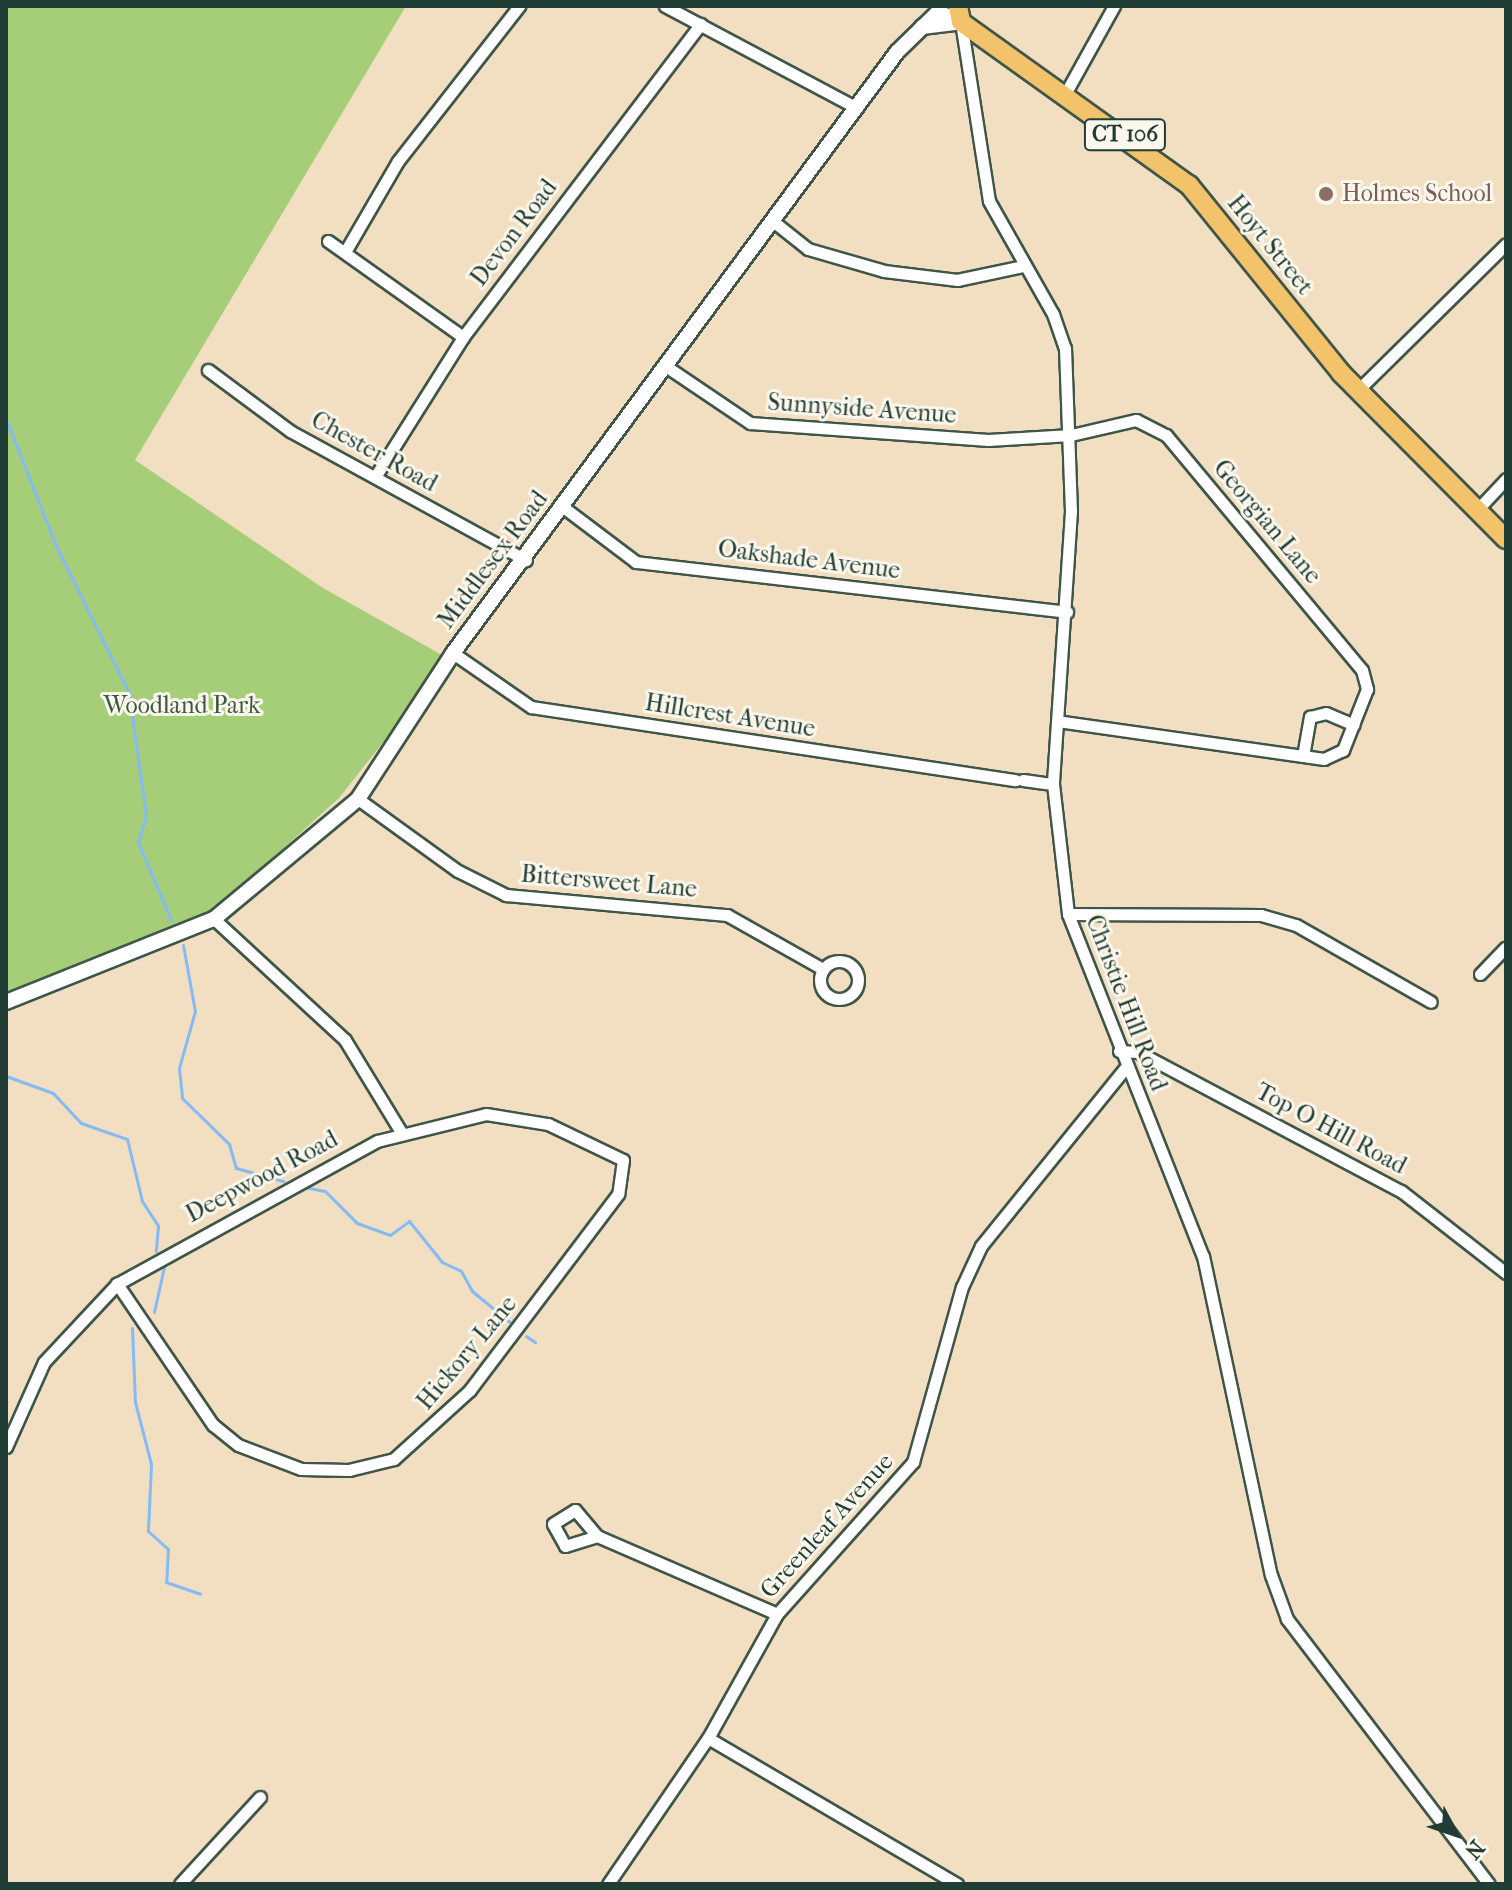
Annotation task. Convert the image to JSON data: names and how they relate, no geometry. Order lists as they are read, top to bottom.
{
  "streets": {
    "main road": ["CT 106", "Hoyt Street"],
    "street": [
      "Devon Road",
      "Sunnyside Avenue",
      "Chester Road",
      "Georgian Lane",
      "Middlesex Road",
      "Oakshade Avenue",
      "Hillcrest Avenue",
      "Bittersweet Lane",
      "Christie Hill Road",
      "Top O Hill Road",
      "Deepwood Road",
      "Hickory Lane",
      "Greenleaf Avenue"
    ]
  },
  "crossings": [
    ["Devon Road", "Chester Road"],
    ["Hoyt Street", "Middlesex Road"],
    ["Hoyt Street", "Christie Hill Road"],
    ["Sunnyside Avenue", "Georgian Lane"],
    ["Sunnyside Avenue", "Middlesex Road"],
    ["Sunnyside Avenue", "Christie Hill Road"],
    ["Chester Road", "Middlesex Road"],
    ["Georgian Lane", "Christie Hill Road"],
    ["Middlesex Road", "Oakshade Avenue"],
    ["Middlesex Road", "Hillcrest Avenue"],
    ["Middlesex Road", "Bittersweet Lane"],
    ["Middlesex Road", "Christie Hill Road"],
    ["Oakshade Avenue", "Christie Hill Road"],
    ["Hillcrest Avenue", "Christie Hill Road"],
    ["Christie Hill Road", "Top O Hill Road"],
    ["Christie Hill Road", "Greenleaf Avenue"],
    ["Deepwood Road", "Hickory Lane"]
  ],
  "parks": ["Woodland Park"],
  "places": ["Holmes School"],
  "north": "bottom right"
}
